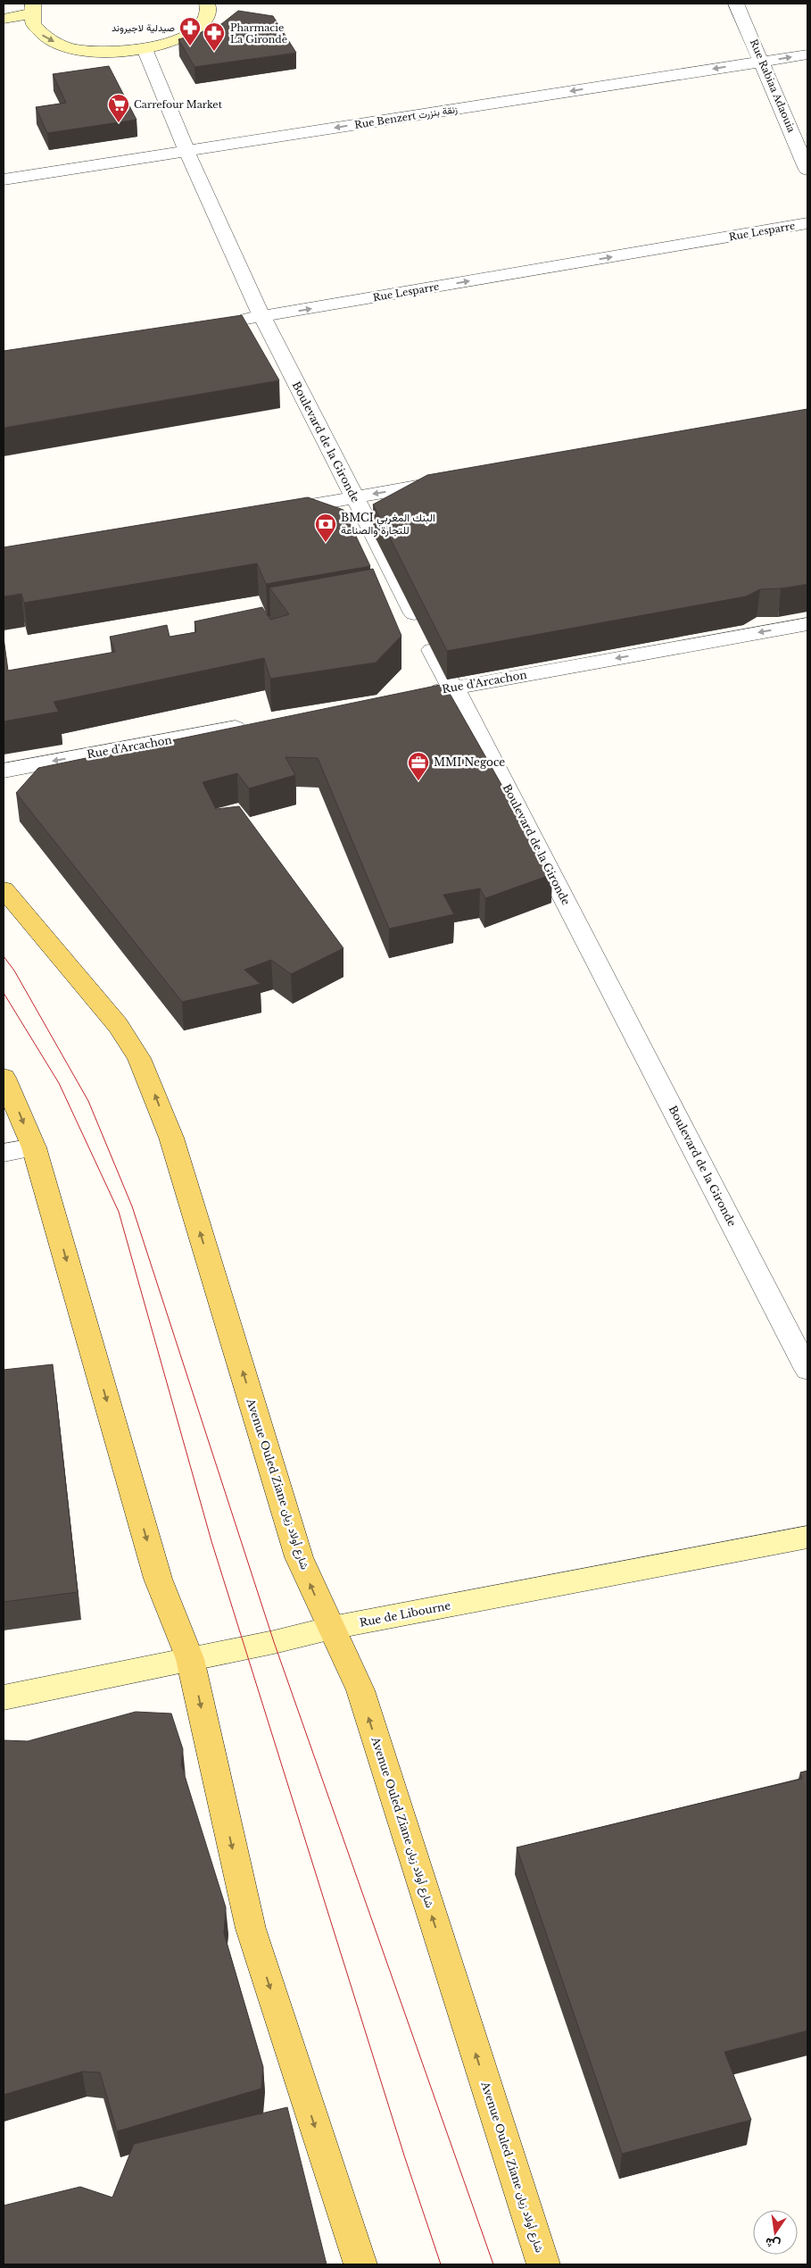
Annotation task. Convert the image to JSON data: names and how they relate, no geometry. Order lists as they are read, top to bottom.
{
  "streets": {
    "main road": ["Avenue Ouled Ziane شارع أولاد زيان", "Rue de Libourne"],
    "street": [
      "Rue Rabiaa Adaouia",
      "Rue Benzert زنقة بنزرت",
      "Rue Lesparre",
      "Boulevard de la Gironde",
      "Rue d'Arcachon"
    ]
  },
  "crossings": [
    ["Rue Rabiaa Adaouia", "Rue Benzert زنقة بنزرت"],
    ["Rue Benzert زنقة بنزرت", "Boulevard de la Gironde"],
    ["Rue Lesparre", "Boulevard de la Gironde"],
    ["Boulevard de la Gironde", "Rue d'Arcachon"],
    ["Avenue Ouled Ziane شارع أولاد زيان", "Rue de Libourne"]
  ],
  "one_way": ["Rue Benzert زنقة بنزرت", "Rue Lesparre", "Rue d'Arcachon"],
  "places": {
    "pharmacy": ["صيدلية لاجيروند", "Pharmacie La Gironde"],
    "supermarket": ["Carrefour Market"],
    "bank": ["BMCI البنك المغربي للتجارة والصناعة"],
    "office": ["MMI Negoce"]
  },
  "north": "bottom"
}
